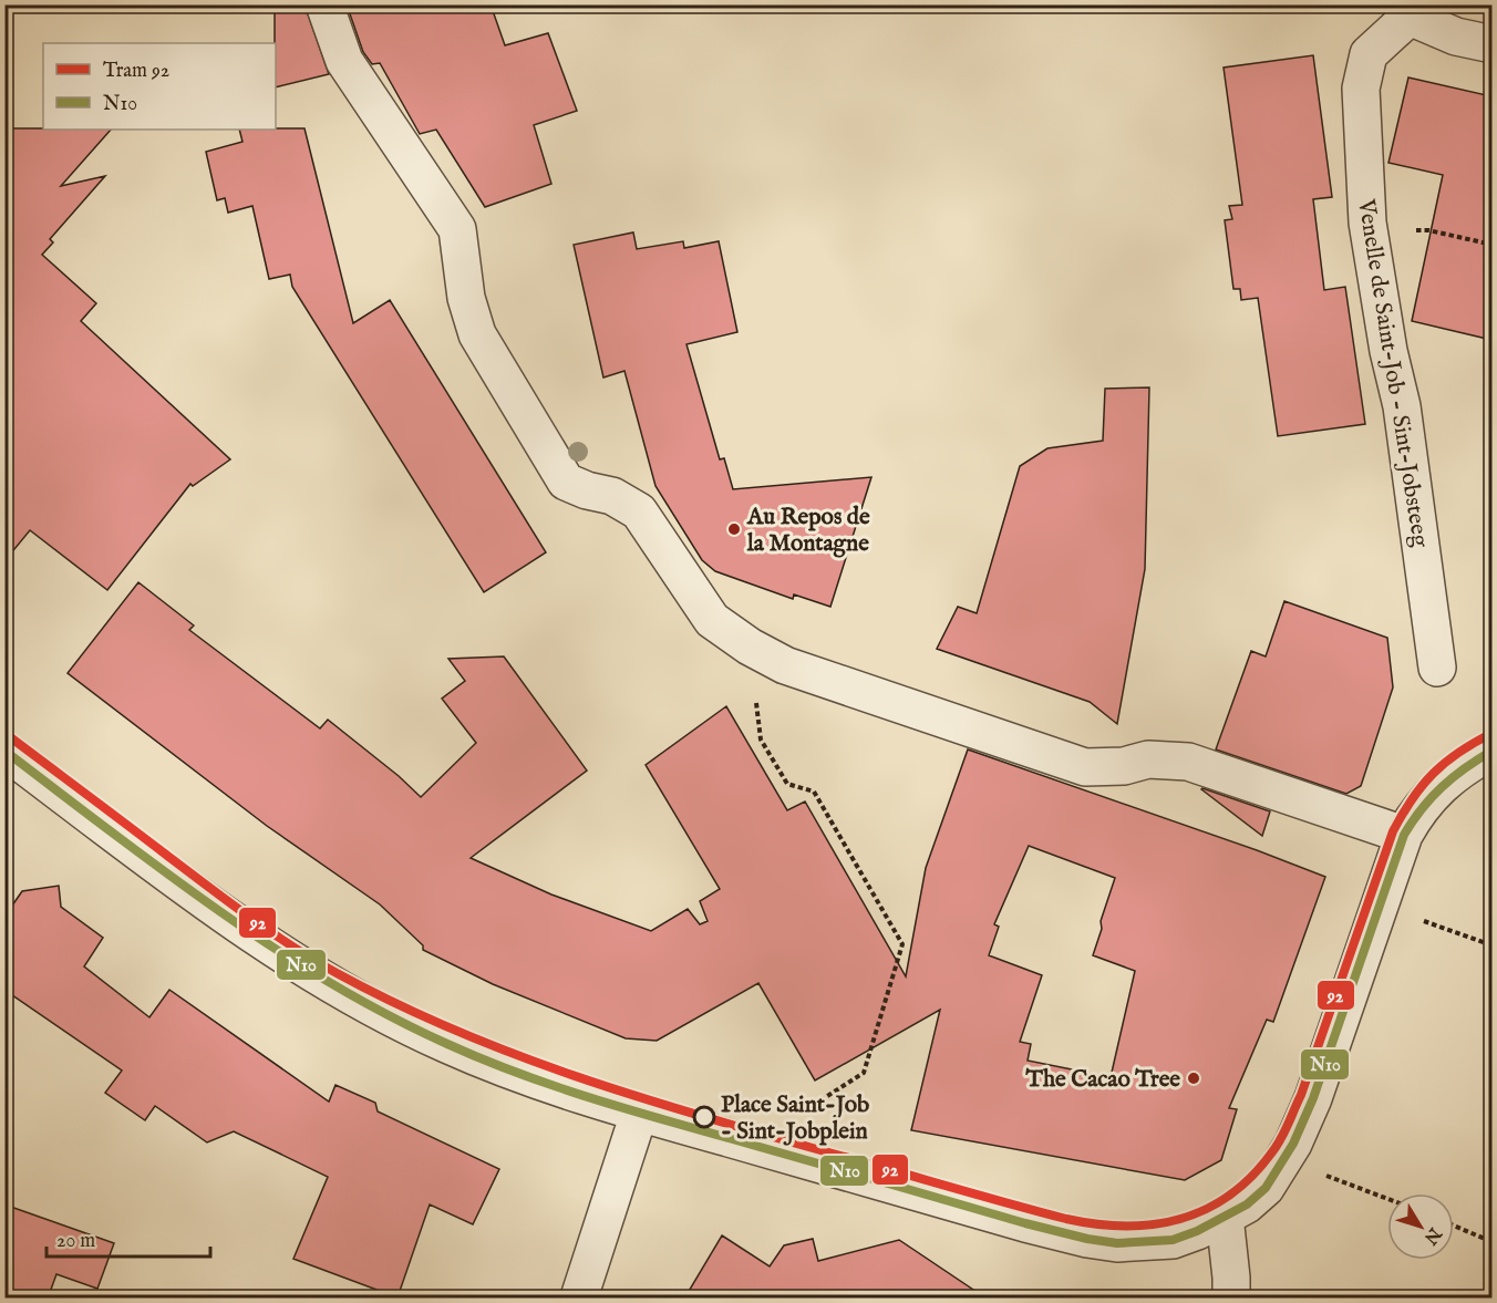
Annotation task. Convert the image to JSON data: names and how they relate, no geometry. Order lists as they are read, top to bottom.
{
  "streets": {
    "street": ["Venelle de Saint-Job - Sint-Jobsteeg"]
  },
  "places": ["Au Repos de la Montagne", "The Cacao Tree", "Place Saint-Job - Sint-Jobplein"],
  "lines": ["tram line 92", "transit line N10"],
  "legend": ["Tram 92", "N10"],
  "scale_bar": "20 m",
  "north": "bottom right"
}
